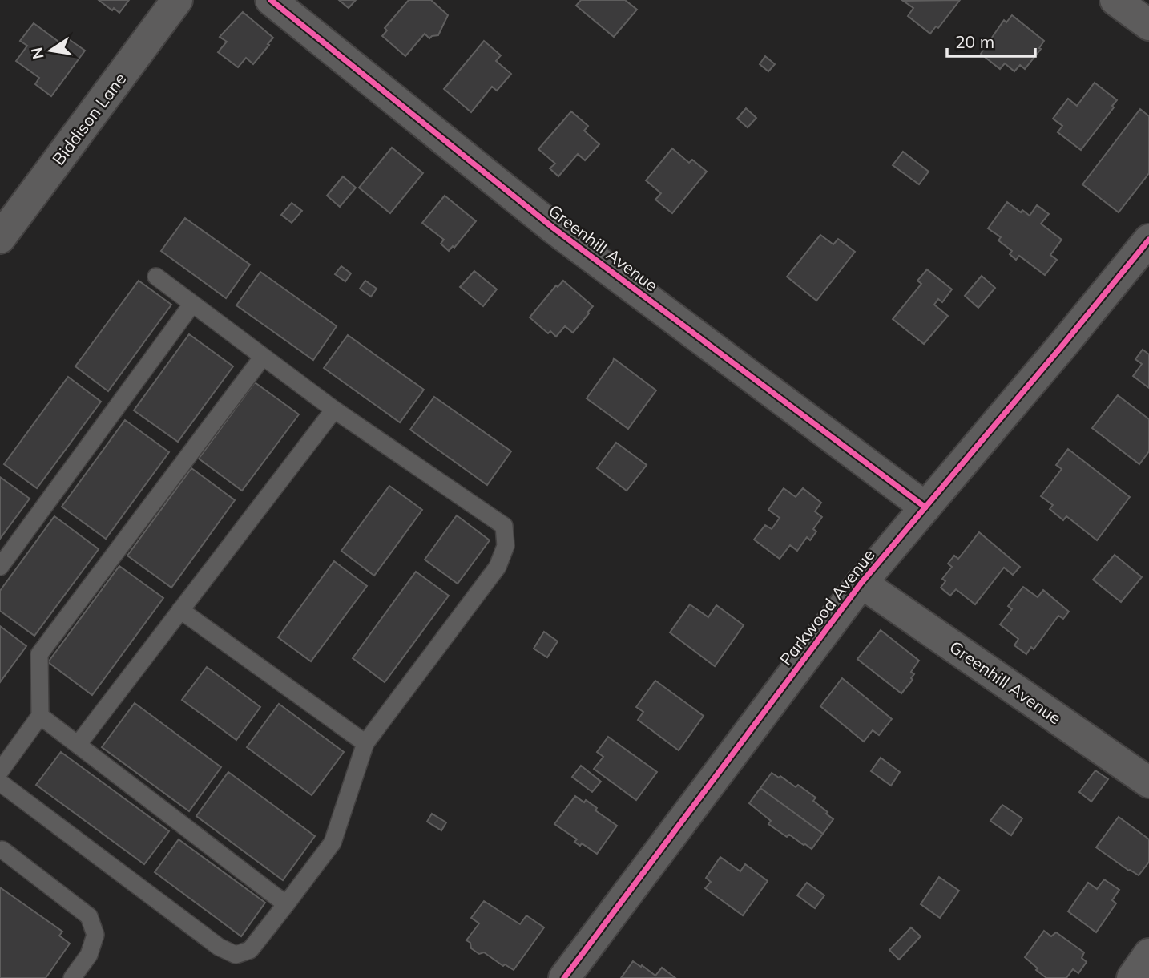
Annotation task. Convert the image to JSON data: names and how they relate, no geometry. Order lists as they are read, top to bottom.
{
  "streets": {
    "street": ["Biddison Lane", "Greenhill Avenue", "Parkwood Avenue"]
  },
  "crossings": [
    ["Greenhill Avenue", "Parkwood Avenue"]
  ],
  "scale_bar": "20 m",
  "north": "left"
}
